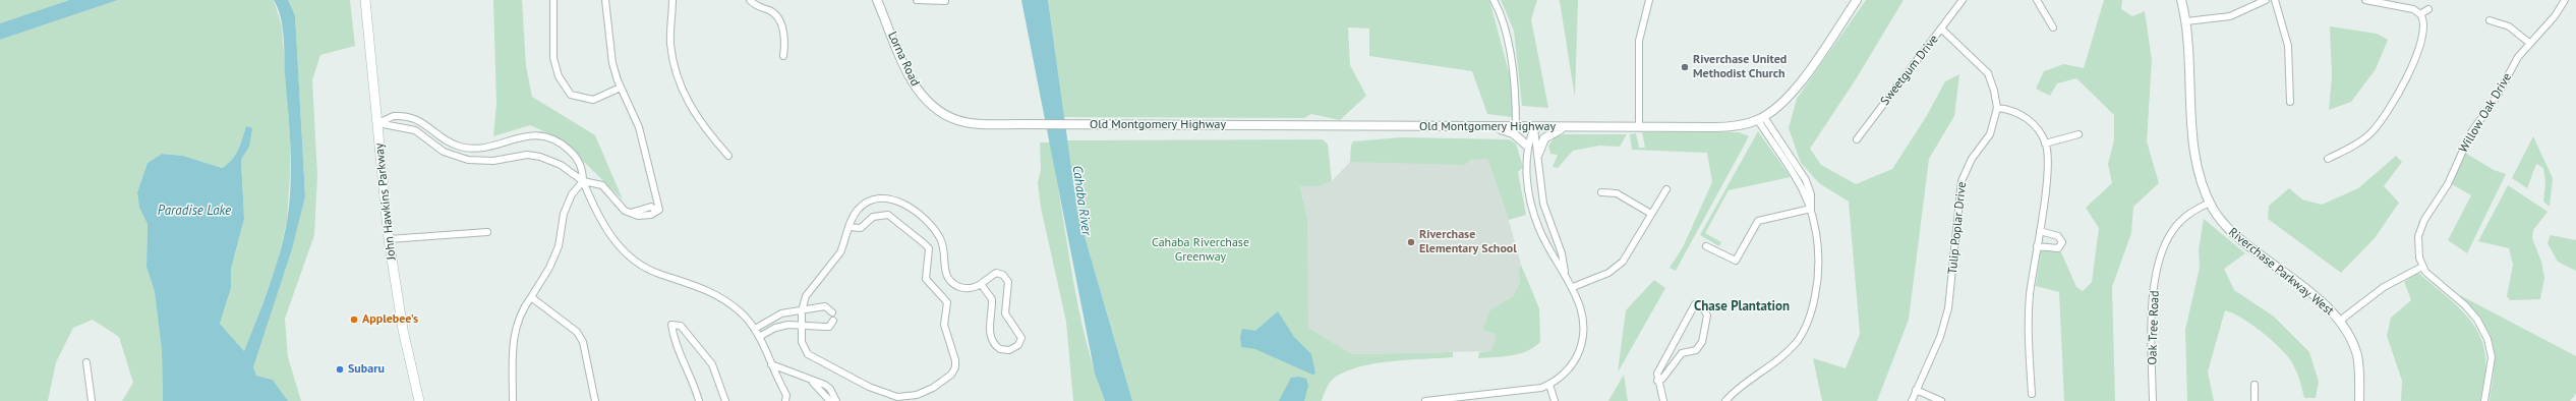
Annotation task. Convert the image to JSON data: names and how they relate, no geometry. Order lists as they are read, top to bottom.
{
  "streets": {
    "main road": ["John Hawkins Parkway"],
    "street": [
      "Lorna Road",
      "Sweetgum Drive",
      "Willow Oak Drive",
      "Old Montgomery Highway",
      "Tulip Poplar Drive",
      "Riverchase Parkway West",
      "Oak Tree Road"
    ]
  },
  "crossings": [
    ["Lorna Road", "Old Montgomery Highway"],
    ["Sweetgum Drive", "Tulip Poplar Drive"],
    ["Riverchase Parkway West", "Oak Tree Road"]
  ],
  "districts": ["Chase Plantation"],
  "water": ["Cahaba River", "Paradise Lake"],
  "parks": ["Cahaba Riverchase Greenway"],
  "places": [
    "Riverchase United Methodist Church",
    "Riverchase Elementary School",
    "Applebee's",
    "Subaru"
  ]
}
